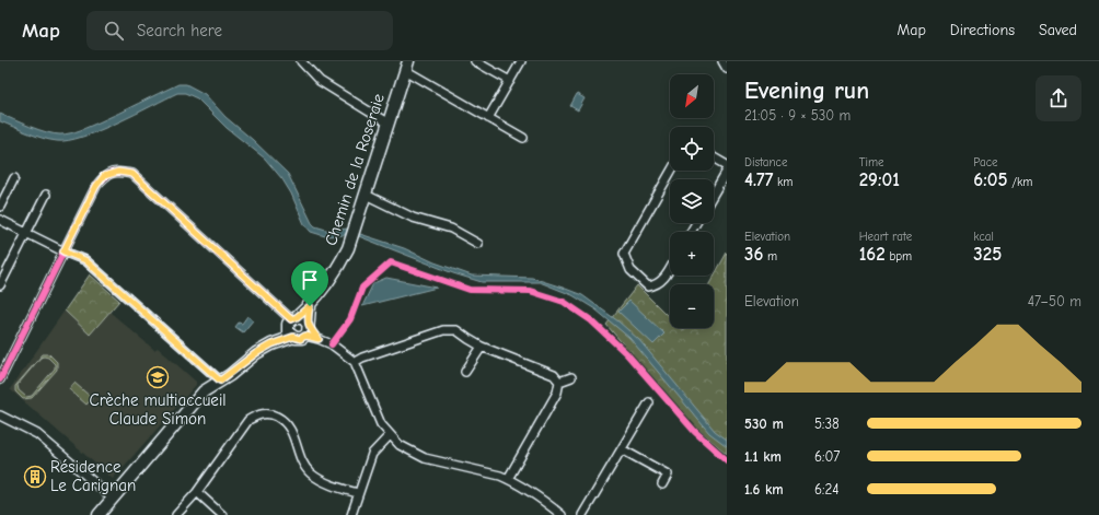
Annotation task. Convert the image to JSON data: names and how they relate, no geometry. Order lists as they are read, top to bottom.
{
  "streets": {
    "street": ["Chemin de la Roseraie"]
  },
  "places": {
    "school or university": ["Crèche multiaccueil Claude Simon"],
    "building": ["Résidence Le Carignan"]
  },
  "north": "bottom left",
  "page": {
    "header": "Map",
    "search": "Search here",
    "nav": ["Map", "Directions", "Saved"],
    "heading": ["Evening run", "21:05 · 9 × 530 m"],
    "map_buttons": ["+", "−"],
    "stats": [
      ["Distance", "4.77 km"],
      ["Time", "29:01"],
      ["Pace", "6:05 /km"],
      ["Elevation", "36 m"],
      ["Heart rate", "162 bpm"],
      ["kcal", "325"]
    ],
    "chart": ["Elevation", "47–50 m"],
    "list": [
      {
        "name": "530 m",
        "note": "5:38"
      },
      {
        "name": "1.1 km",
        "note": "6:07"
      },
      {
        "name": "1.6 km",
        "note": "6:24"
      }
    ]
  }
}
